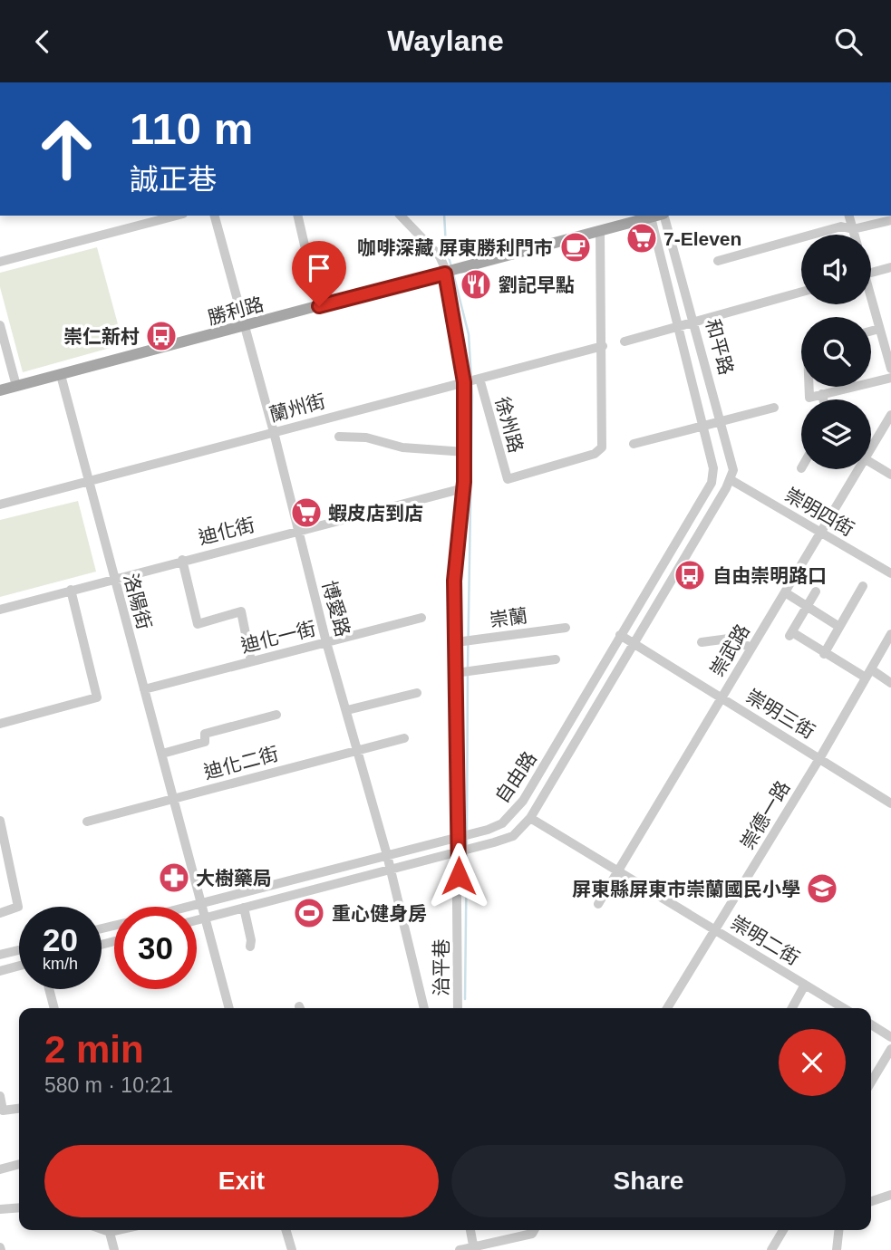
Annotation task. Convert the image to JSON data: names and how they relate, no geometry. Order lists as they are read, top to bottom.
{
  "streets": {
    "main road": ["勝利路"],
    "street": [
      "和平路",
      "蘭州街",
      "徐州路",
      "崇明四街",
      "迪化街",
      "洛陽街",
      "博愛路",
      "崇蘭",
      "迪化一街",
      "崇武路",
      "崇明三街",
      "迪化二街",
      "自由路",
      "崇德一路",
      "崇明二街",
      "治平巷"
    ]
  },
  "crossings": [
    ["勝利路", "和平路"],
    ["勝利路", "徐州路"],
    ["勝利路", "洛陽街"],
    ["勝利路", "博愛路"],
    ["和平路", "崇明四街"],
    ["和平路", "自由路"],
    ["蘭州街", "徐州路"],
    ["蘭州街", "洛陽街"],
    ["蘭州街", "博愛路"],
    ["蘭州街", "治平巷"],
    ["徐州路", "治平巷"],
    ["崇明四街", "崇武路"],
    ["崇明四街", "自由路"],
    ["迪化街", "洛陽街"],
    ["迪化街", "博愛路"],
    ["迪化街", "治平巷"],
    ["洛陽街", "迪化一街"],
    ["洛陽街", "迪化二街"],
    ["洛陽街", "自由路"],
    ["博愛路", "迪化一街"],
    ["博愛路", "迪化二街"],
    ["博愛路", "自由路"],
    ["崇蘭", "治平巷"],
    ["崇武路", "崇明三街"],
    ["崇武路", "崇明二街"],
    ["崇明三街", "自由路"],
    ["崇明三街", "崇德一路"],
    ["自由路", "崇明二街"],
    ["自由路", "治平巷"],
    ["崇德一路", "崇明二街"]
  ],
  "places": {
    "supermarket": ["7-Eleven", "蝦皮店到店"],
    "cafe": ["咖啡深藏 屏東勝利門市"],
    "restaurant": ["劉記早點"],
    "bus stop": ["崇仁新村", "自由崇明路口"],
    "pharmacy": ["大樹藥局"],
    "school or university": ["屏東縣屏東市崇蘭國民小學"],
    "sports": ["重心健身房"]
  },
  "page": {
    "header": "Waylane",
    "turn": ["110 m", "誠正巷"],
    "speed": "20 km/h",
    "limit": "30",
    "heading": ["2 min", "580 m · 10:21"],
    "buttons": ["Exit", "Share"]
  }
}
